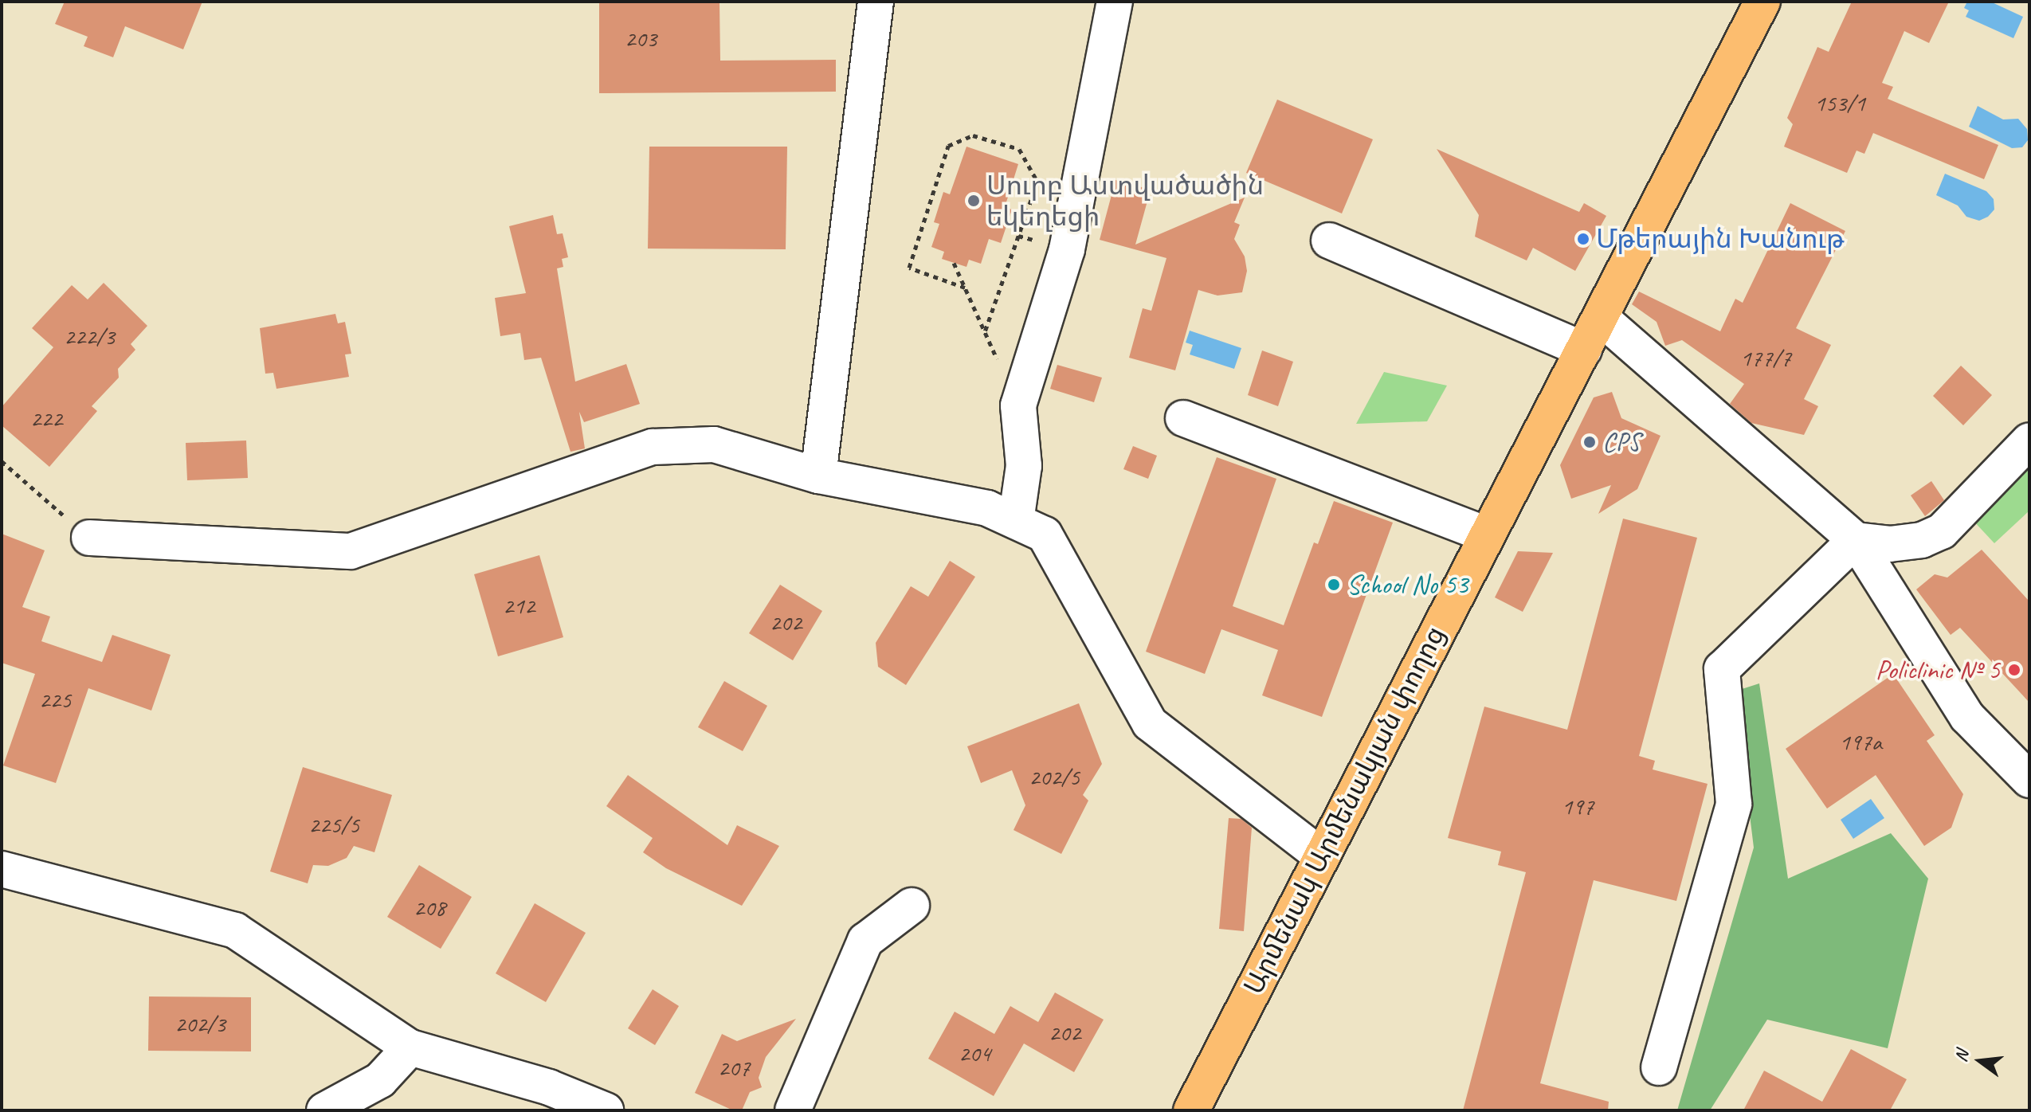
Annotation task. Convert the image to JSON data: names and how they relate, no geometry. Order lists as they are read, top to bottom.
{
  "streets": {
    "main road": ["Արմենակ Արմենակյան փողոց"]
  },
  "places": [
    "Սուրբ Աստվածածին եկեղեցի",
    "Մթերային Խանութ",
    "CPS",
    "School No 53",
    "Policlinic № 5"
  ],
  "house_numbers": [
    "203",
    "153/1",
    "222/3",
    "177/7",
    "222",
    "212",
    "202",
    "225",
    "197a",
    "202/5",
    "197",
    "225/5",
    "208",
    "202/3",
    "202",
    "204",
    "207"
  ],
  "north": "left"
}
